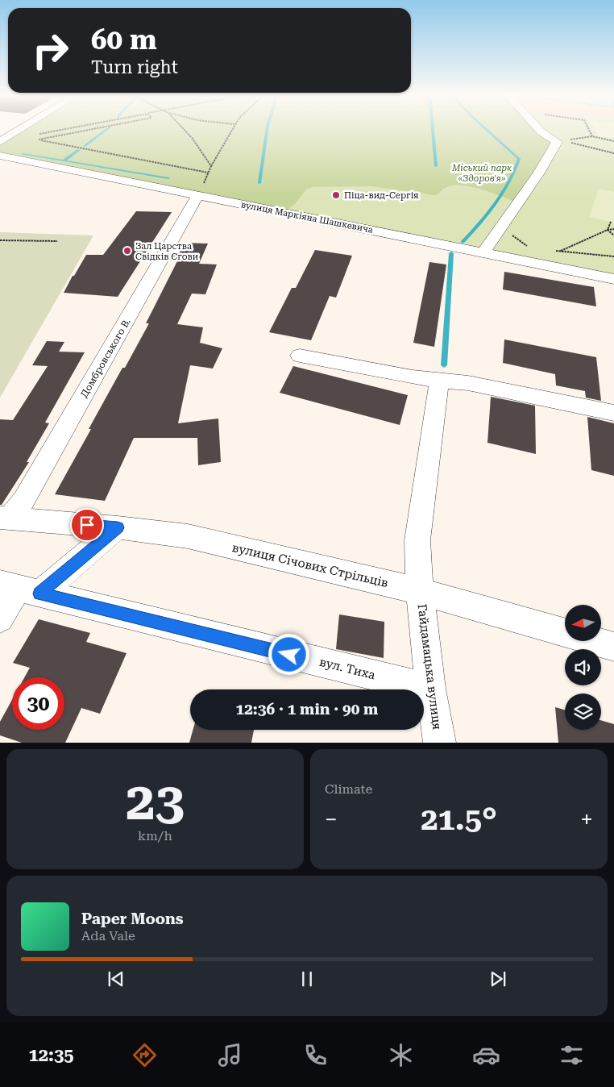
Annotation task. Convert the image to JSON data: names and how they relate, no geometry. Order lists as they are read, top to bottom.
{
  "streets": {
    "street": [
      "вулиця Маркіяна Шашкевича",
      "Домбровського В.",
      "вулиця Січових Стрільців",
      "Гайдамацька вулиця",
      "вул. Тиха"
    ]
  },
  "crossings": [
    ["вулиця Маркіяна Шашкевича", "Домбровського В."],
    ["Домбровського В.", "вулиця Січових Стрільців"],
    ["вулиця Січових Стрільців", "Гайдамацька вулиця"],
    ["Гайдамацька вулиця", "вул. Тиха"]
  ],
  "parks": ["Міський парк «Здоров'я»"],
  "places": ["Піца-вид-Сергія", "Зал Царства Свідків Єгови"],
  "north": "left",
  "page": {
    "turn": ["60 m", "Turn right"],
    "limit": "30",
    "trip": "12:36 · 1 min · 90 m",
    "tile": [
      ["23", "km/h"],
      "Climate"
    ],
    "heat": ["−", "21.5°", "+"],
    "song": ["Paper Moons", "Ada Vale"],
    "tabs": "12:35"
  }
}
